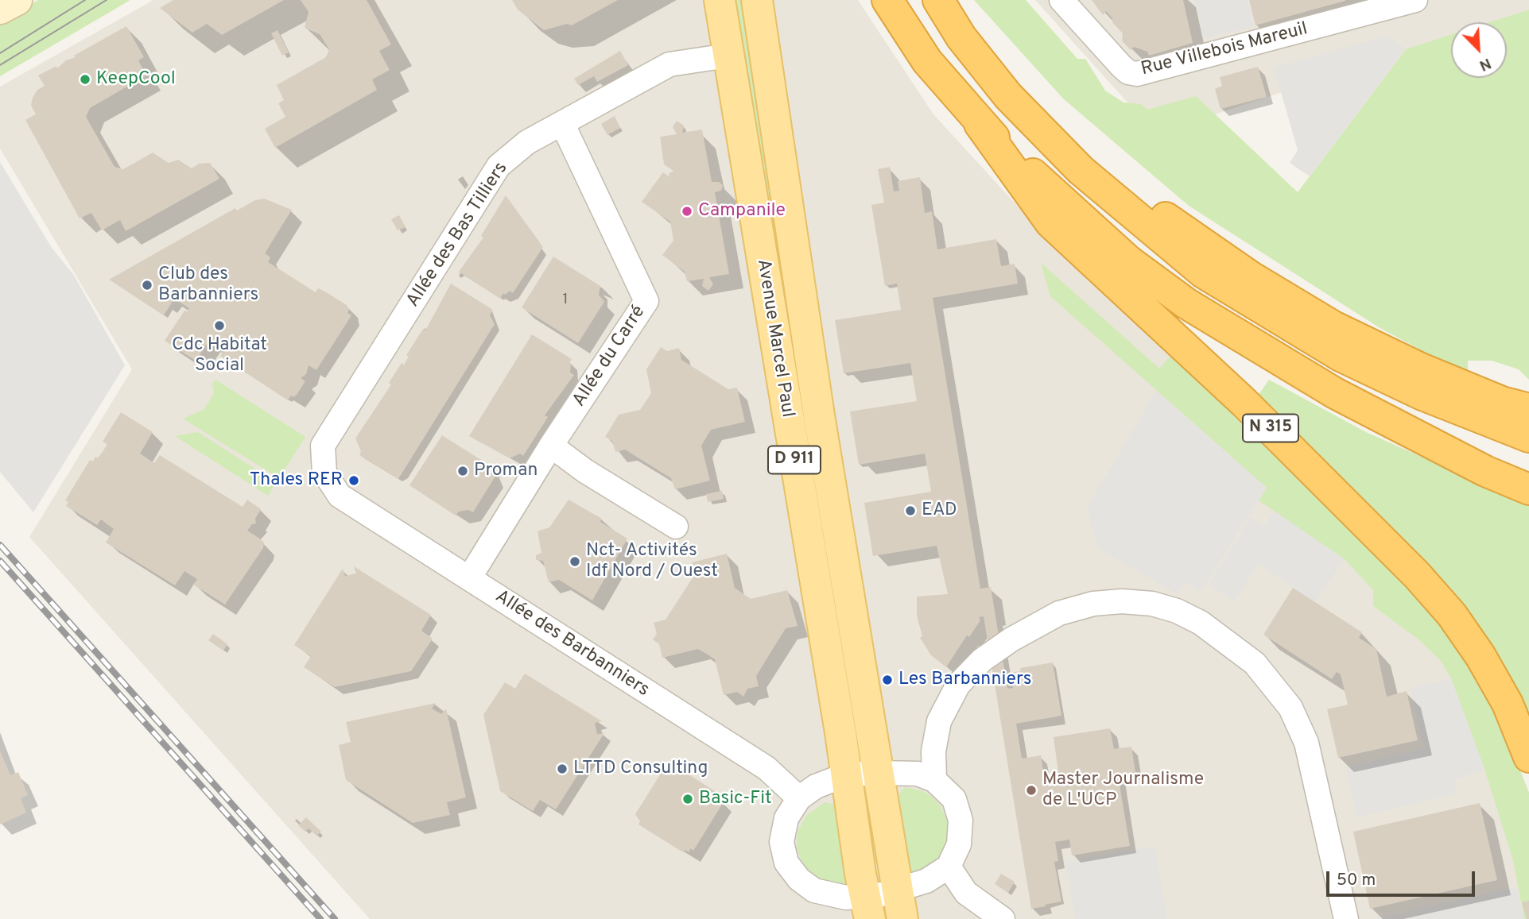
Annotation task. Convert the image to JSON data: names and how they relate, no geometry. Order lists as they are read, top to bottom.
{
  "streets": {
    "highway": ["N 315"],
    "main road": ["Avenue Marcel Paul", "D 911"],
    "street": [
      "Rue Villebois Mareuil",
      "Allée des Bas Tilliers",
      "Allée du Carré",
      "Allée des Barbanniers"
    ]
  },
  "crossings": [
    ["Allée des Bas Tilliers", "Avenue Marcel Paul"],
    ["Allée des Bas Tilliers", "Allée du Carré"],
    ["Allée des Bas Tilliers", "Allée des Barbanniers"],
    ["Allée du Carré", "Allée des Barbanniers"]
  ],
  "places": [
    "KeepCool",
    "Campanile",
    "Club des Barbanniers",
    "Cdc Habitat Social",
    "Proman",
    "Thales RER",
    "EAD",
    "Nct- Activités Idf Nord / Ouest",
    "Les Barbanniers",
    "LTTD Consulting",
    "Master Journalisme de L'UCP",
    "Basic-Fit"
  ],
  "house_numbers": ["1"],
  "scale_bar": "50 m",
  "north": "bottom right"
}
